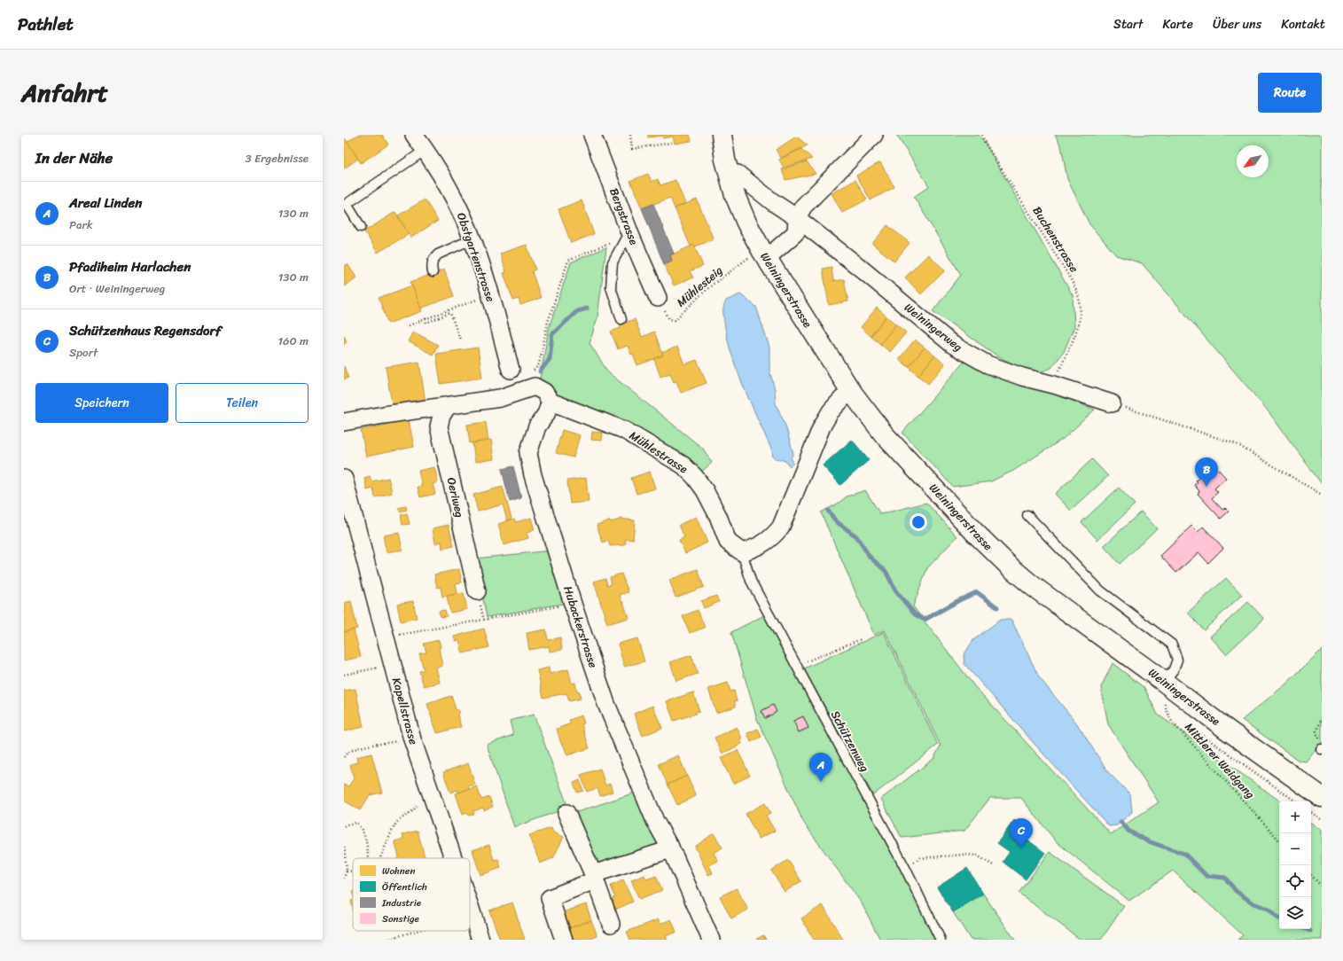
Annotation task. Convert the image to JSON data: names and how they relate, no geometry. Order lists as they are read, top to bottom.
{
  "streets": {
    "street": [
      "Bergstrasse",
      "Obstgartenstrasse",
      "Weiningerstrasse",
      "Weiningerweg",
      "Mühlestrasse",
      "Oeriweg",
      "Hubackerstrasse",
      "Kapellstrasse"
    ],
    "lane": ["Schützenweg"],
    "path": ["Buchenstrasse", "Mühlesteig", "Mittlerer Weidgang"]
  },
  "crossings": [
    ["Bergstrasse", "Mühlesteig"],
    ["Mühlesteig", "Weiningerstrasse"],
    ["Weiningerstrasse", "Weiningerweg"],
    ["Weiningerstrasse", "Mittlerer Weidgang"],
    ["Mühlestrasse", "Oeriweg"],
    ["Mühlestrasse", "Hubackerstrasse"],
    ["Mühlestrasse", "Schützenweg"]
  ],
  "legend": [
    "Wohnen",
    "Öffentlich",
    "Industrie",
    "Sonstige"
  ],
  "north": "bottom left",
  "page": {
    "header": "Pathlet",
    "nav": [
      "Start",
      "Karte",
      "Über uns",
      "Kontakt"
    ],
    "title": "Anfahrt",
    "buttons": [
      "Route",
      ["Speichern", "Teilen"]
    ],
    "heading": ["In der Nähe", "3 Ergebnisse"],
    "list": [
      {
        "mark": "A",
        "name": "Areal Linden",
        "note": "Park",
        "value": "130 m"
      },
      {
        "mark": "B",
        "name": "Pfadiheim Harlachen",
        "note": "Ort · Weiningerweg",
        "value": "130 m"
      },
      {
        "mark": "C",
        "name": "Schützenhaus Regensdorf",
        "note": "Sport",
        "value": "160 m"
      }
    ],
    "pins": ["B", "A", "C"],
    "map_buttons": ["+", "−"]
  }
}
